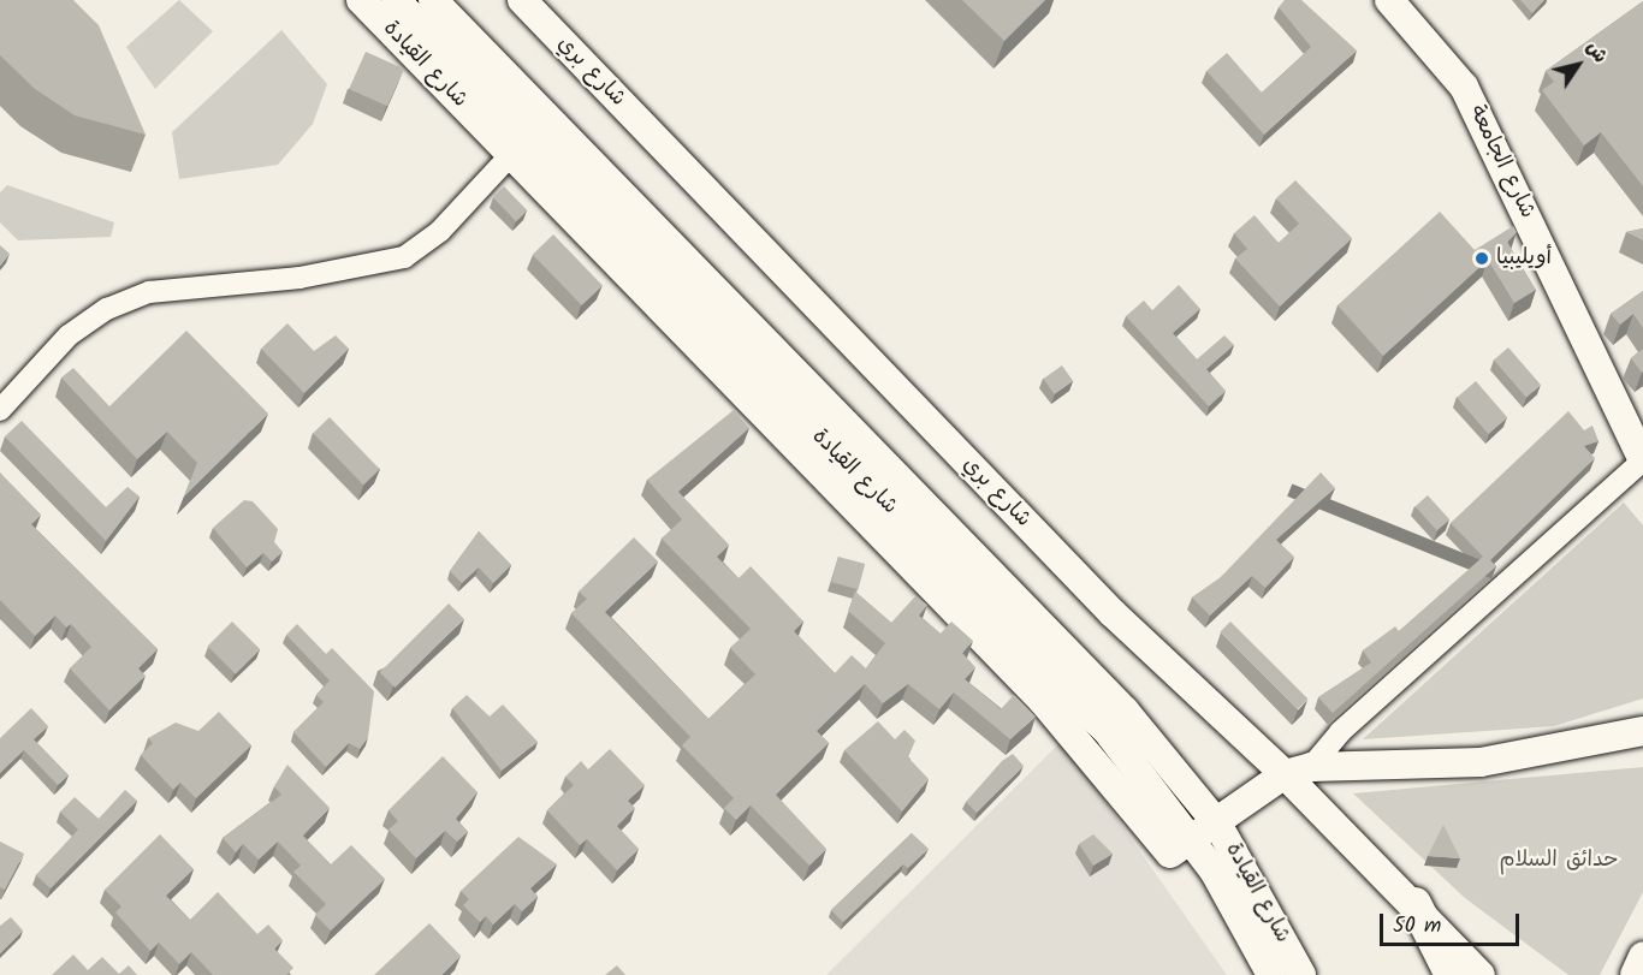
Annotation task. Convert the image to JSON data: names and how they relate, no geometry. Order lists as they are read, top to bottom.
{
  "streets": {
    "main road": ["شارع القيادة", "شارع بري", "شارع الجامعة"]
  },
  "parks": ["حدائق السلام"],
  "places": ["أويليبيا"],
  "scale_bar": "50 m",
  "north": "top right"
}
